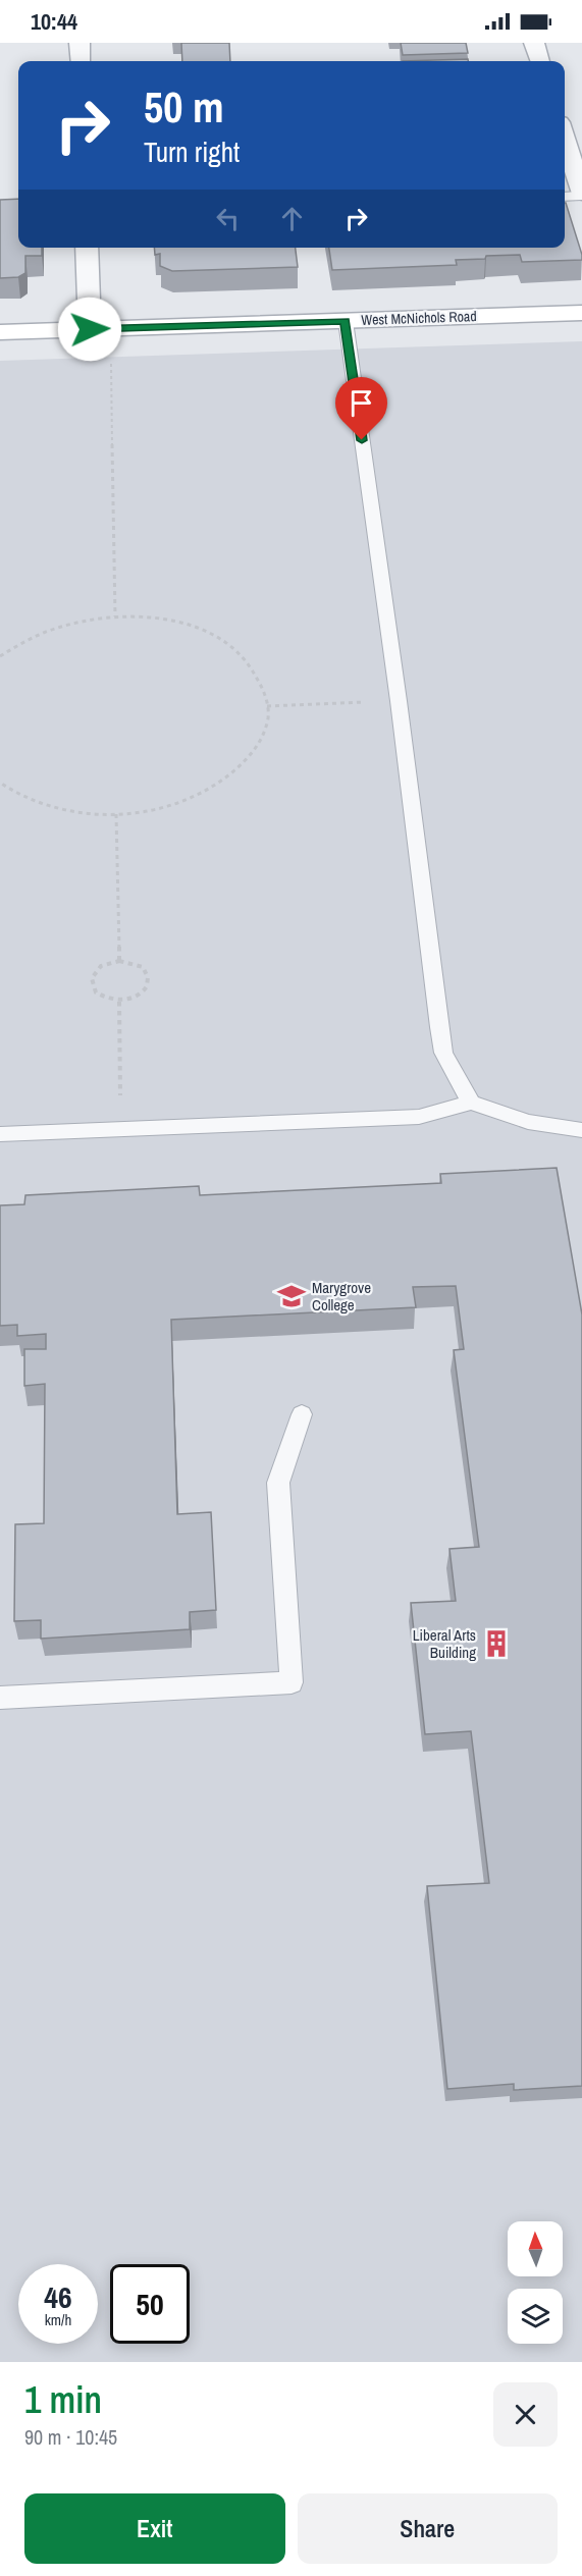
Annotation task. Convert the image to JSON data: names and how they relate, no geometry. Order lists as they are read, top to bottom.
{
  "streets": {
    "main road": ["West McNichols Road"]
  },
  "places": {
    "school or university": ["Marygrove College"],
    "building": ["Liberal Arts Building"]
  },
  "north": "top",
  "page": {
    "status": "10:44",
    "turn": ["50 m", "Turn right"],
    "speed": "46 km/h",
    "limit": "50",
    "heading": ["1 min", "90 m · 10:45"],
    "buttons": ["Exit", "Share"]
  }
}
